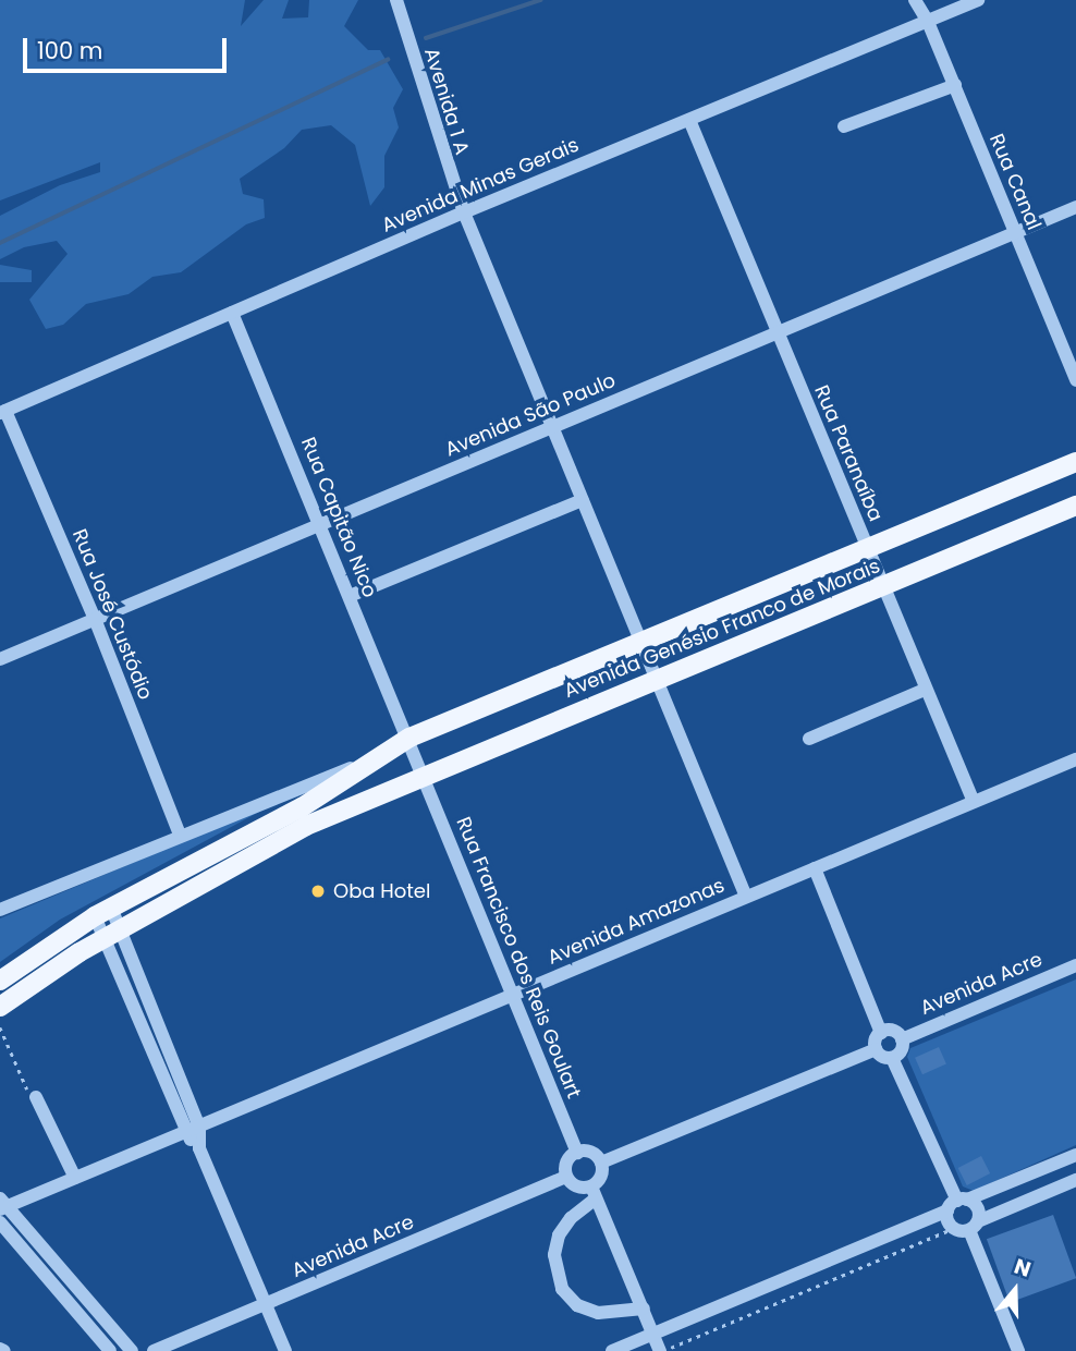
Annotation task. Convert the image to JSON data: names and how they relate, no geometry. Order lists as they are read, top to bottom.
{
  "streets": {
    "main road": ["Avenida Genésio Franco de Morais"],
    "street": [
      "Avenida 1 A",
      "Rua Canal",
      "Avenida Minas Gerais",
      "Avenida São Paulo",
      "Rua Paranaíba",
      "Rua Capitão Nico",
      "Rua José Custódio",
      "Avenida Amazonas",
      "Rua Francisco dos Reis Goulart",
      "Avenida Acre"
    ]
  },
  "crossings": [
    ["Avenida 1 A", "Avenida Minas Gerais"],
    ["Avenida 1 A", "Avenida São Paulo"],
    ["Avenida 1 A", "Avenida Genésio Franco de Morais"],
    ["Avenida 1 A", "Avenida Amazonas"],
    ["Rua Canal", "Avenida Minas Gerais"],
    ["Rua Canal", "Avenida São Paulo"],
    ["Avenida Minas Gerais", "Rua Paranaíba"],
    ["Avenida Minas Gerais", "Rua Capitão Nico"],
    ["Avenida Minas Gerais", "Rua José Custódio"],
    ["Avenida São Paulo", "Rua Paranaíba"],
    ["Avenida São Paulo", "Rua Capitão Nico"],
    ["Avenida São Paulo", "Rua José Custódio"],
    ["Rua Paranaíba", "Avenida Genésio Franco de Morais"],
    ["Rua Paranaíba", "Avenida Amazonas"],
    ["Rua Capitão Nico", "Avenida Genésio Franco de Morais"],
    ["Rua José Custódio", "Avenida Genésio Franco de Morais"],
    ["Avenida Genésio Franco de Morais", "Rua Francisco dos Reis Goulart"],
    ["Avenida Amazonas", "Rua Francisco dos Reis Goulart"],
    ["Rua Francisco dos Reis Goulart", "Avenida Acre"]
  ],
  "places": ["Oba Hotel"],
  "scale_bar": "100 m",
  "north": "top"
}
